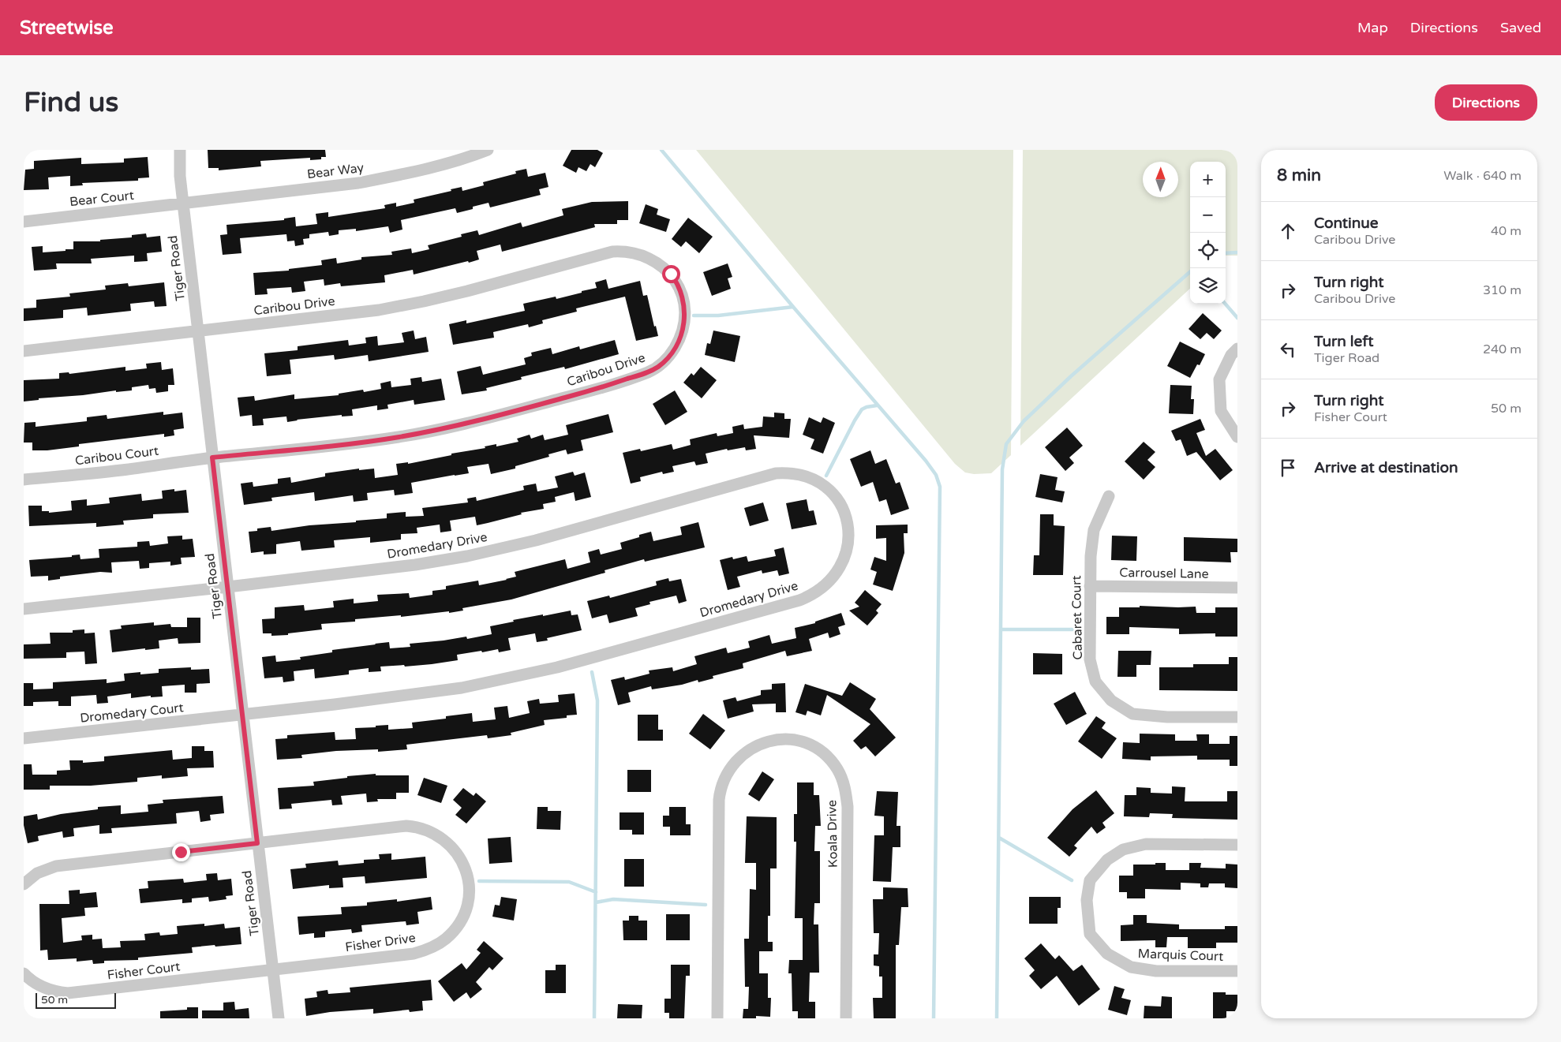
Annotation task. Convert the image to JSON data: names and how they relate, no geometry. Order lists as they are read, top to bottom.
{
  "streets": {
    "street": [
      "Bear Way",
      "Bear Court",
      "Tiger Road",
      "Caribou Drive",
      "Caribou Court",
      "Dromedary Drive",
      "Carrousel Lane",
      "Cabaret Court",
      "Dromedary Court",
      "Koala Drive",
      "Fisher Drive",
      "Marquis Court",
      "Fisher Court"
    ]
  },
  "crossings": [
    ["Bear Way", "Bear Court"],
    ["Bear Way", "Tiger Road"],
    ["Bear Court", "Tiger Road"],
    ["Tiger Road", "Caribou Drive"],
    ["Tiger Road", "Caribou Court"],
    ["Tiger Road", "Dromedary Drive"],
    ["Tiger Road", "Dromedary Court"],
    ["Tiger Road", "Fisher Drive"],
    ["Tiger Road", "Fisher Court"],
    ["Caribou Drive", "Caribou Court"],
    ["Dromedary Drive", "Dromedary Court"],
    ["Carrousel Lane", "Cabaret Court"],
    ["Fisher Drive", "Fisher Court"]
  ],
  "scale_bar": "50 m",
  "north": "top",
  "page": {
    "header": "Streetwise",
    "nav": ["Map", "Directions", "Saved"],
    "buttons": "Directions",
    "title": "Find us",
    "heading": ["8 min", "Walk · 640 m"],
    "map_buttons": ["+", "−"],
    "list": [
      ["Continue", "Caribou Drive", "40 m"],
      ["Turn right", "Caribou Drive", "310 m"],
      ["Turn left", "Tiger Road", "240 m"],
      ["Turn right", "Fisher Court", "50 m"],
      "Arrive at destination"
    ],
    "scale": "50 m"
  }
}
